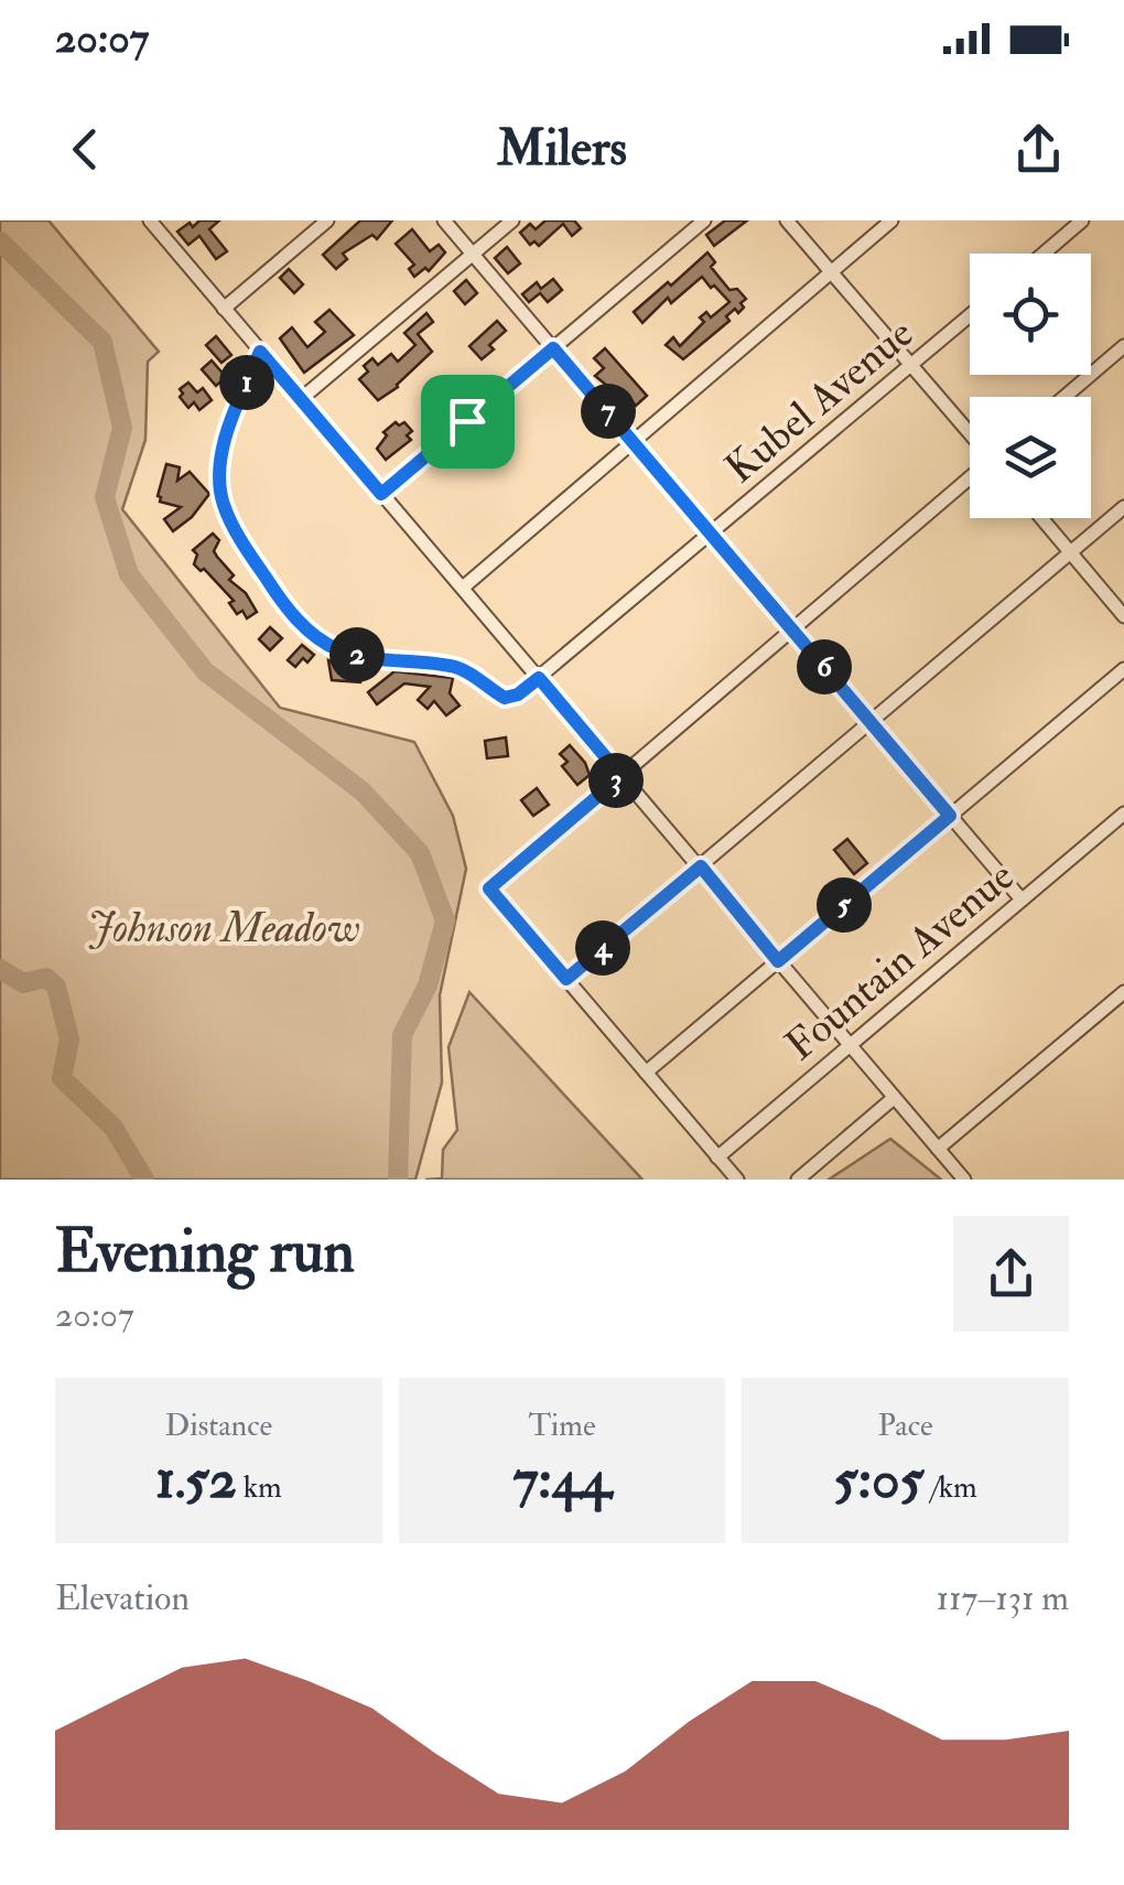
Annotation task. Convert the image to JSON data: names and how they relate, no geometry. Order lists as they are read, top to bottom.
{
  "streets": {
    "street": ["Kubel Avenue", "Fountain Avenue"]
  },
  "parks": ["Johnson Meadow"],
  "page": {
    "status": "20:07",
    "header": "Milers",
    "pins": [
      "1",
      "7",
      "2",
      "6",
      "3",
      "5",
      "4"
    ],
    "heading": ["Evening run", "20:07"],
    "stats": [
      ["Distance", "1.52 km"],
      ["Time", "7:44"],
      ["Pace", "5:05 /km"]
    ],
    "chart": ["Elevation", "117–131 m"]
  }
}
